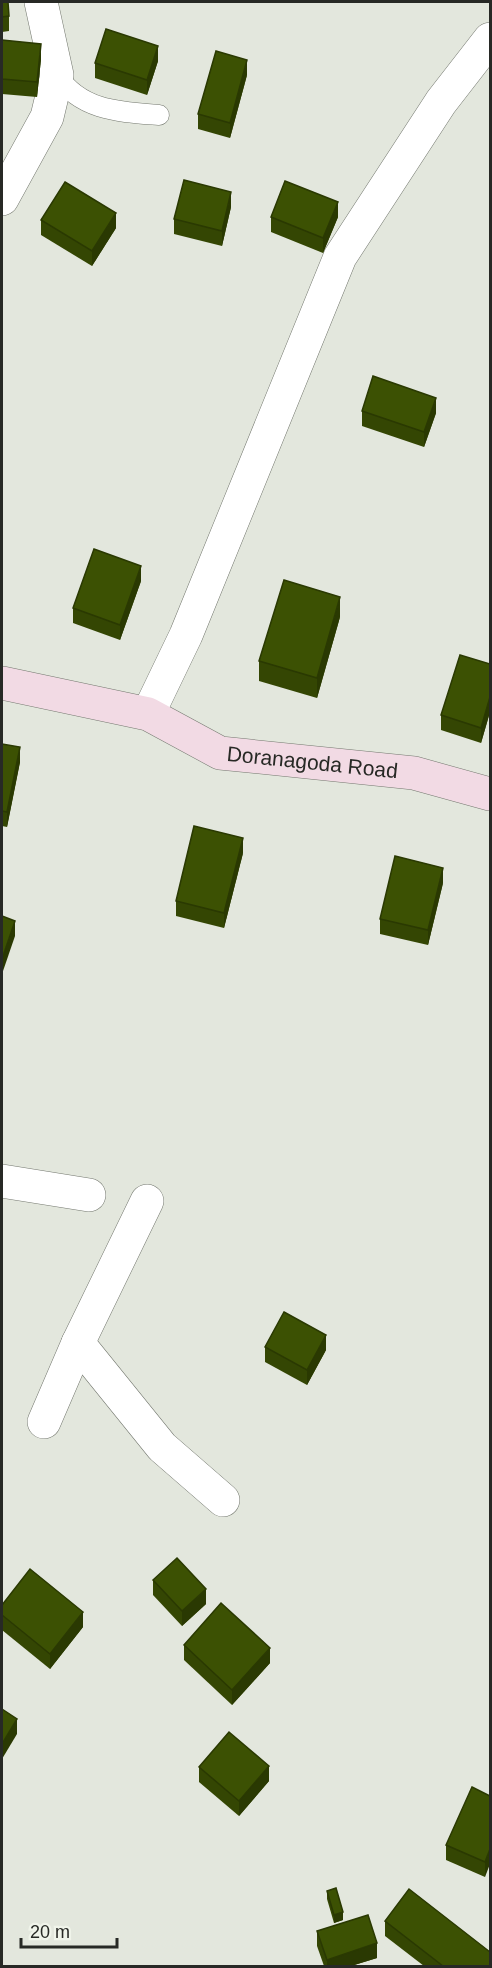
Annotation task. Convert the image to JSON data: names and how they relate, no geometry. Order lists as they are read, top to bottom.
{
  "streets": {
    "street": ["Doranagoda Road"]
  },
  "scale_bar": "20 m"
}
